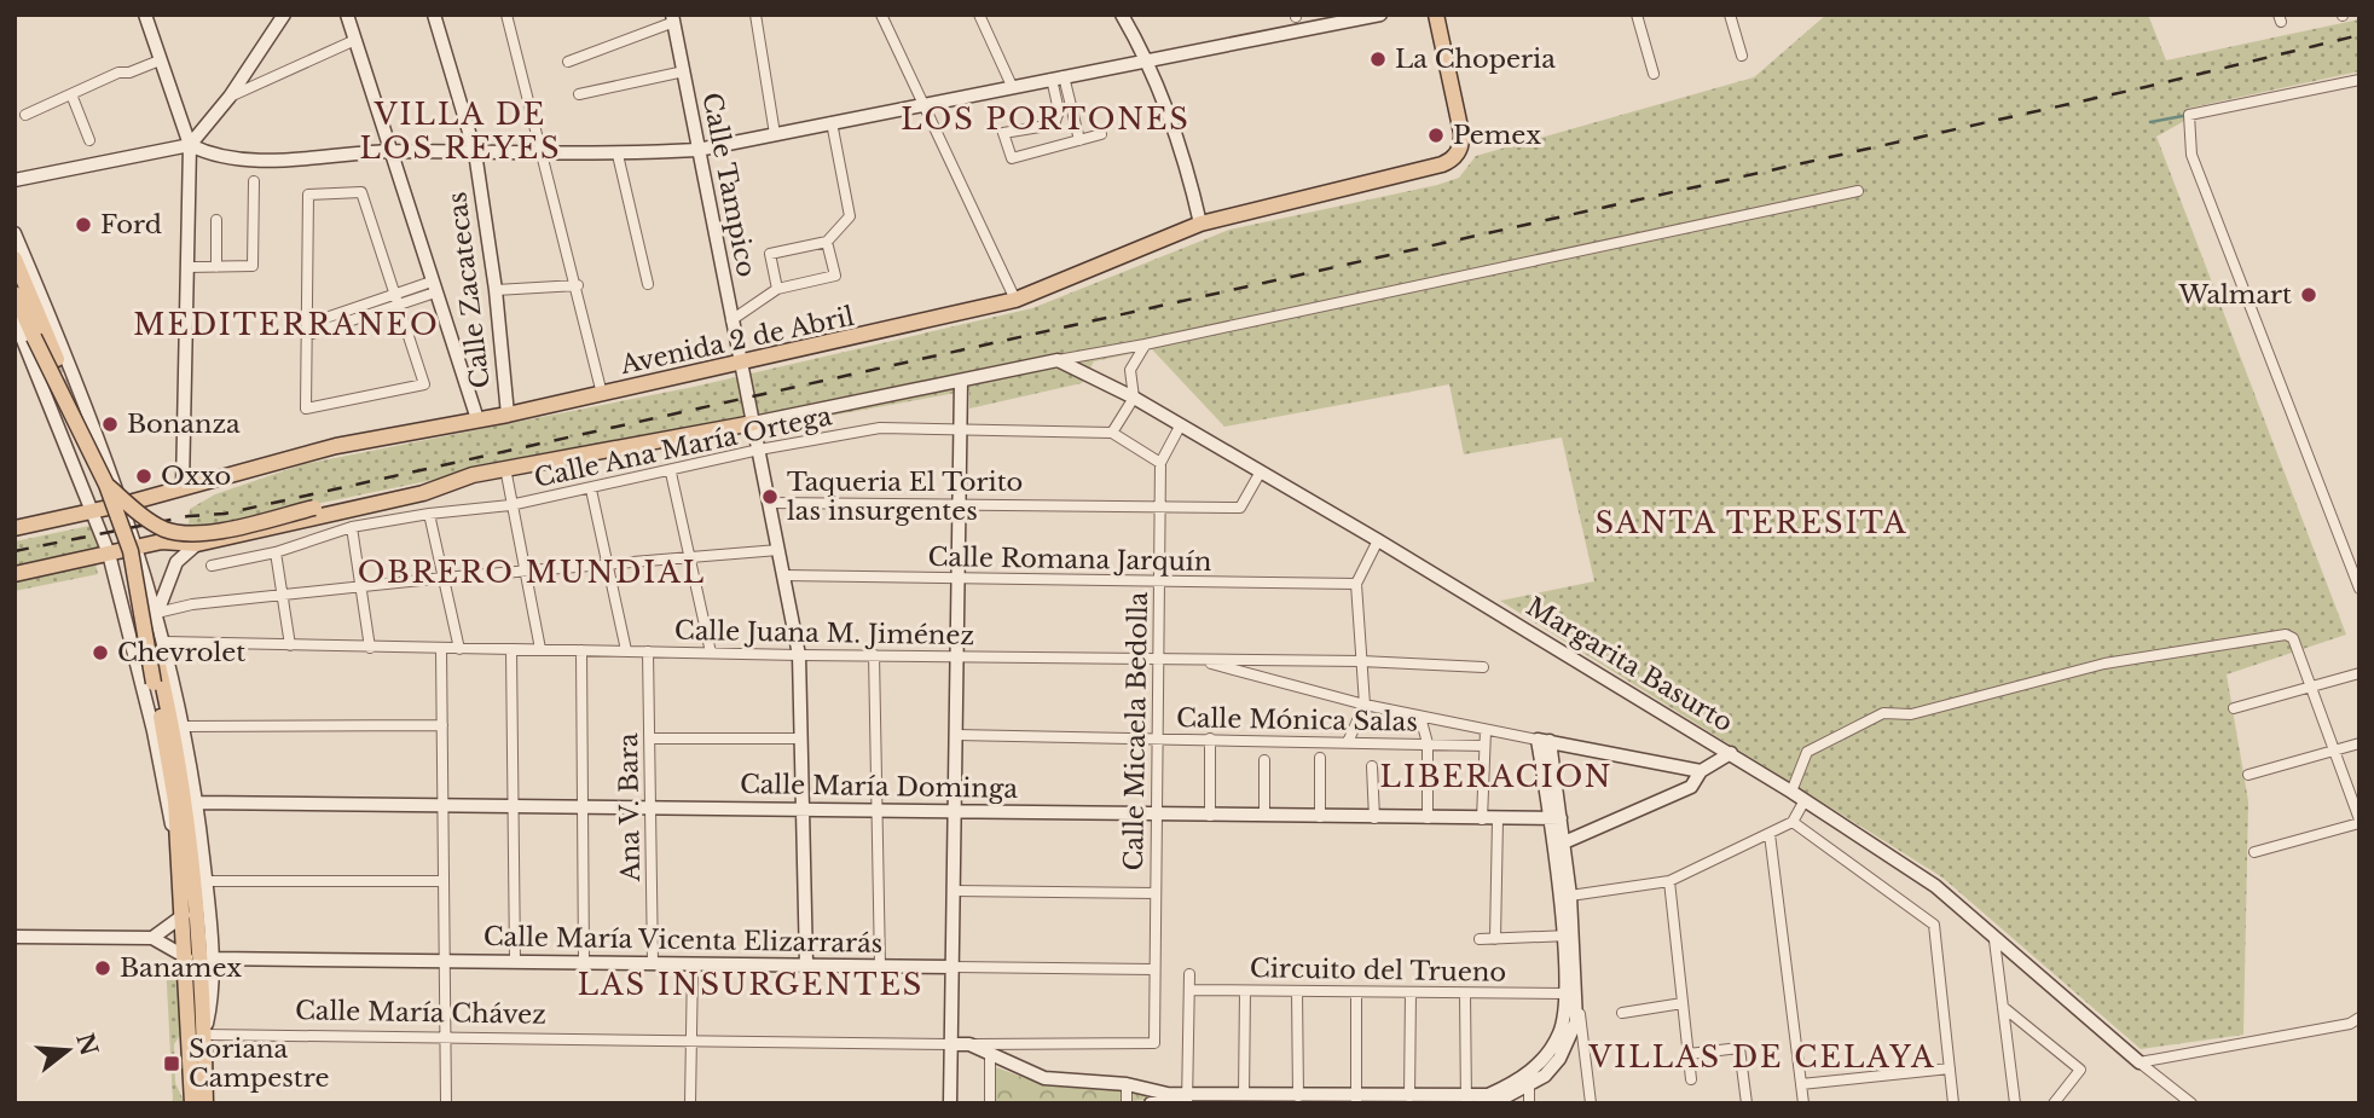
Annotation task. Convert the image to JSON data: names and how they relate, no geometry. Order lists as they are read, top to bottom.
{
  "streets": {
    "main road": ["Avenida 2 de Abril"],
    "street": [
      "Calle Tampico",
      "Calle Zacatecas",
      "Calle Ana María Ortega",
      "Calle Romana Jarquín",
      "Calle Juana M. Jiménez",
      "Margarita Basurto",
      "Calle Mónica Salas",
      "Calle Micaela Bedolla",
      "Calle María Dominga",
      "Ana V. Bara",
      "Calle María Vicenta Elizarrarás",
      "Circuito del Trueno",
      "Calle María Chávez"
    ]
  },
  "crossings": [
    ["Calle Tampico", "Avenida 2 de Abril"],
    ["Calle Tampico", "Calle Ana María Ortega"],
    ["Calle Tampico", "Calle Romana Jarquín"],
    ["Calle Tampico", "Calle Juana M. Jiménez"],
    ["Calle Tampico", "Calle María Dominga"],
    ["Calle Tampico", "Calle María Vicenta Elizarrarás"],
    ["Calle Zacatecas", "Avenida 2 de Abril"],
    ["Calle Romana Jarquín", "Calle Micaela Bedolla"],
    ["Calle Juana M. Jiménez", "Calle Micaela Bedolla"],
    ["Calle Juana M. Jiménez", "Ana V. Bara"],
    ["Margarita Basurto", "Calle Micaela Bedolla"],
    ["Calle Mónica Salas", "Calle Micaela Bedolla"],
    ["Calle Micaela Bedolla", "Calle María Dominga"],
    ["Calle Micaela Bedolla", "Calle María Vicenta Elizarrarás"],
    ["Calle Micaela Bedolla", "Calle María Chávez"],
    ["Calle María Dominga", "Ana V. Bara"],
    ["Ana V. Bara", "Calle María Vicenta Elizarrarás"]
  ],
  "districts": [
    "VILLA DE LOS REYES",
    "LOS PORTONES",
    "MEDITERRANEO",
    "SANTA TERESITA",
    "OBRERO MUNDIAL",
    "LIBERACION",
    "LAS INSURGENTES",
    "VILLAS DE CELAYA"
  ],
  "places": {
    "other": [
      "La Choperia",
      "Pemex",
      "Ford",
      "Walmart",
      "Bonanza",
      "Oxxo",
      "Taqueria El Torito las insurgentes",
      "Chevrolet",
      "Banamex"
    ],
    "transit": ["Soriana Campestre"]
  },
  "north": "right"
}
